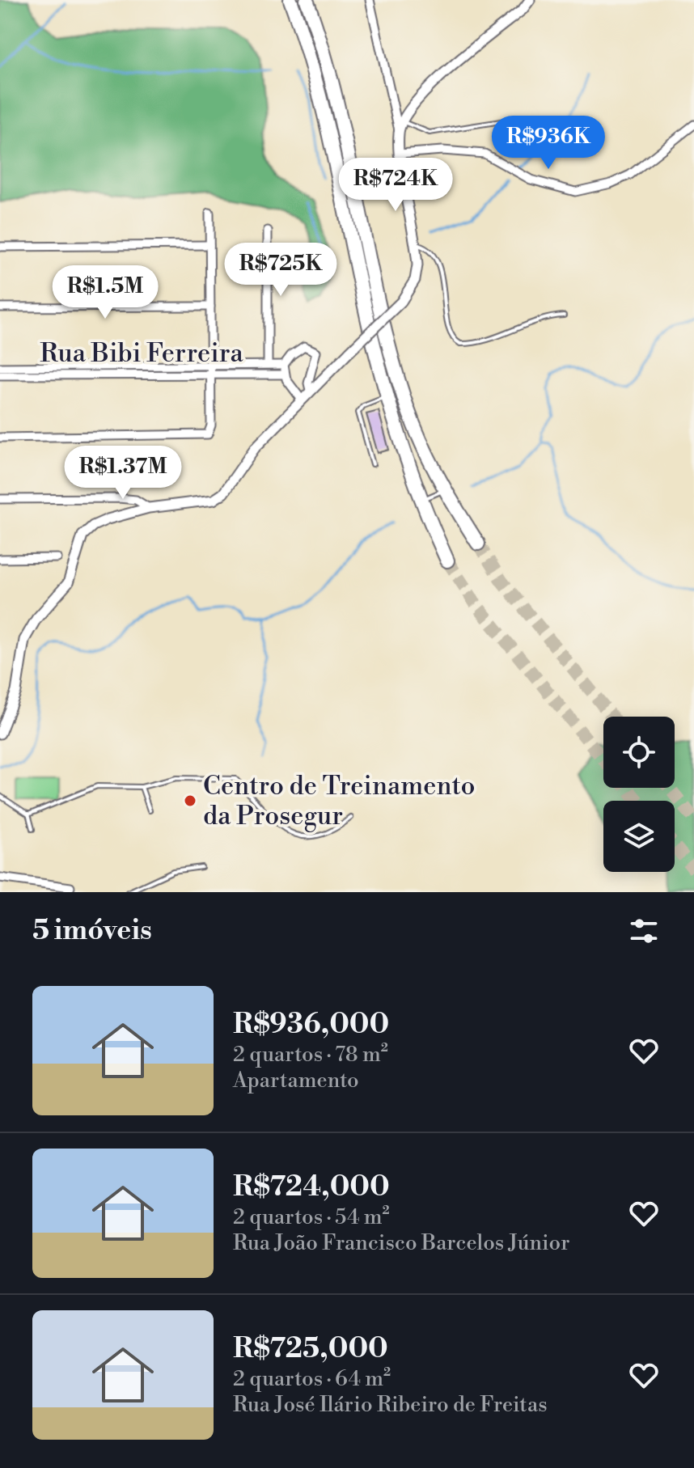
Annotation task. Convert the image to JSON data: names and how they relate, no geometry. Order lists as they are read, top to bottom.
{
  "streets": {
    "street": ["Rua Bibi Ferreira"]
  },
  "places": ["Centro de Treinamento da Prosegur"],
  "page": {
    "price": [
      "R$936K",
      "R$724K",
      "R$725K",
      "R$1.5M",
      "R$1.37M"
    ],
    "heading": "5 imóveis",
    "list": [
      {
        "name": "R$936,000",
        "note": "2 quartos · 78 m² · Apartamento"
      },
      {
        "name": "R$724,000",
        "note": "2 quartos · 54 m² · Rua João Francisco Barcelos Júnior"
      },
      {
        "name": "R$725,000",
        "note": "2 quartos · 64 m² · Rua José Ilário Ribeiro de Freitas"
      }
    ]
  }
}
